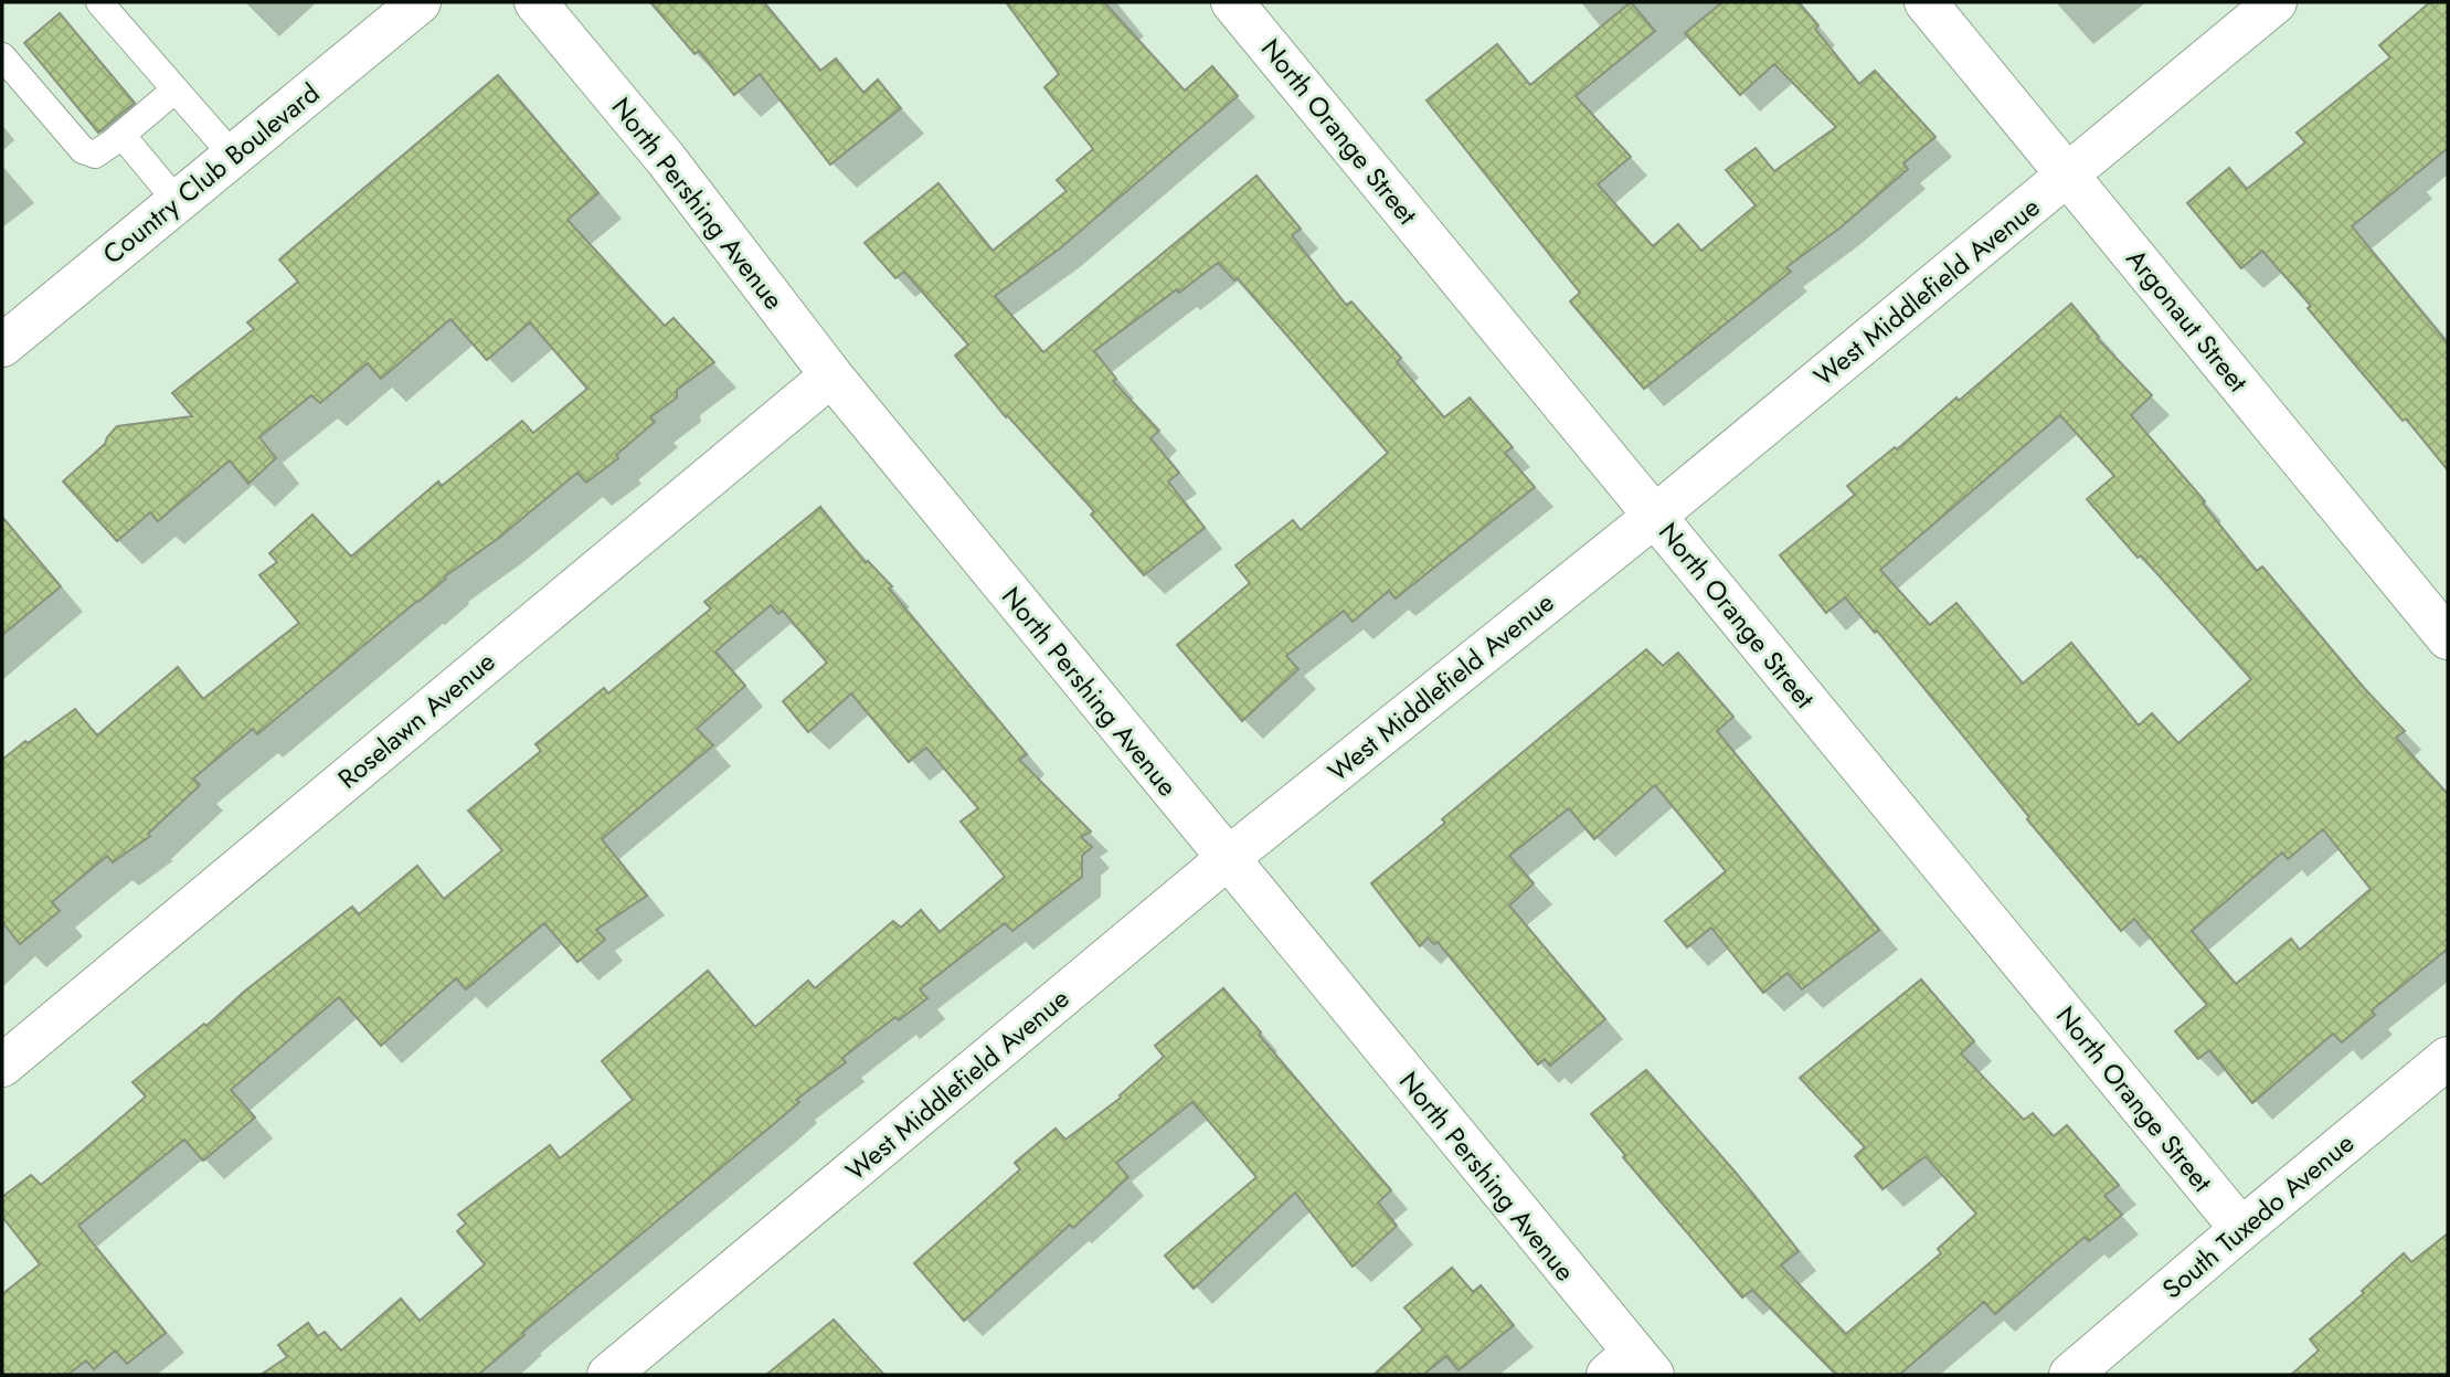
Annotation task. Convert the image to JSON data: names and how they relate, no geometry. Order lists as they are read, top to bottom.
{
  "streets": {
    "street": [
      "North Orange Street",
      "Country Club Boulevard",
      "North Pershing Avenue",
      "West Middlefield Avenue",
      "Argonaut Street",
      "Roselawn Avenue",
      "South Tuxedo Avenue"
    ]
  },
  "crossings": [
    ["North Orange Street", "West Middlefield Avenue"],
    ["North Orange Street", "South Tuxedo Avenue"],
    ["North Pershing Avenue", "West Middlefield Avenue"],
    ["North Pershing Avenue", "Roselawn Avenue"],
    ["West Middlefield Avenue", "Argonaut Street"]
  ]
}
